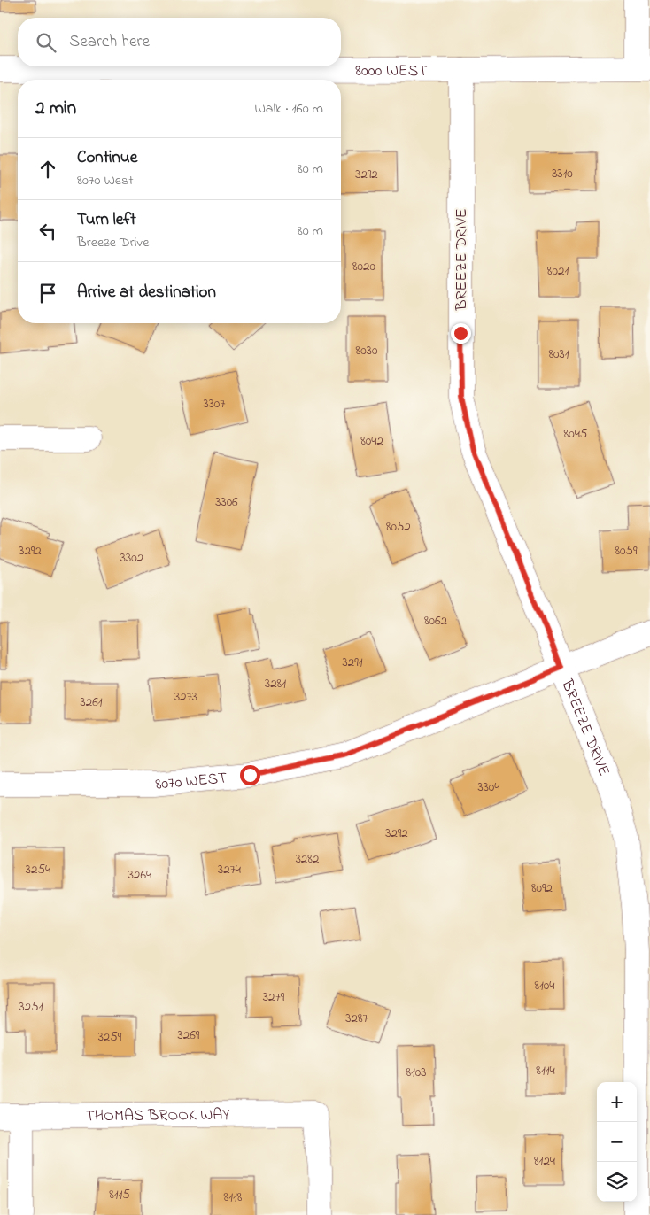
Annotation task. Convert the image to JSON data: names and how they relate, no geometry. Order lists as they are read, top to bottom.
{
  "streets": {
    "street": [
      "8000 WEST",
      "BREEZE DRIVE",
      "8070 WEST",
      "THOMAS BROOK WAY"
    ]
  },
  "crossings": [
    ["8000 WEST", "BREEZE DRIVE"],
    ["BREEZE DRIVE", "8070 WEST"]
  ],
  "house_numbers": [
    "3310",
    "3292",
    "8020",
    "8021",
    "8030",
    "8031",
    "3307",
    "8045",
    "8042",
    "3306",
    "8052",
    "3292",
    "8059",
    "3302",
    "8062",
    "3291",
    "3281",
    "3273",
    "3261",
    "3304",
    "3292",
    "3282",
    "3254",
    "3274",
    "3264",
    "8092",
    "8104",
    "3279",
    "3251",
    "3287",
    "3269",
    "3259",
    "8114",
    "8103",
    "8124",
    "8115",
    "8118"
  ],
  "page": {
    "search": "Search here",
    "heading": ["2 min", "Walk · 160 m"],
    "list": [
      ["Continue", "8070 West", "80 m"],
      ["Turn left", "Breeze Drive", "80 m"],
      "Arrive at destination"
    ],
    "map_buttons": ["+", "−"]
  }
}
